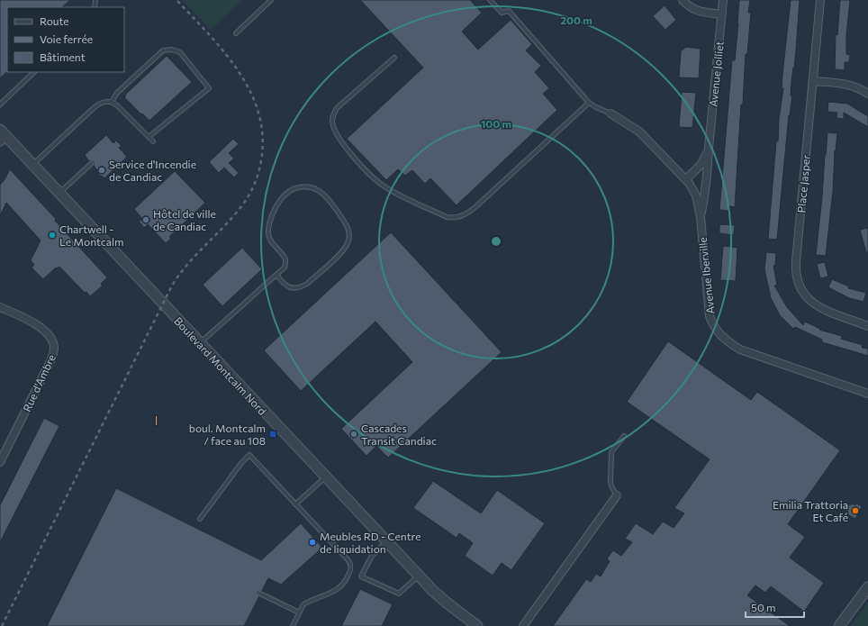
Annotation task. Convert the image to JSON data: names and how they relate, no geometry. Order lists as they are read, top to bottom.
{
  "streets": {
    "street": [
      "Avenue Jolliet",
      "Place Jasper",
      "Avenue Iberville",
      "Boulevard Montcalm Nord",
      "Rue d'Ambre"
    ]
  },
  "crossings": [
    ["Avenue Jolliet", "Avenue Iberville"]
  ],
  "districts": ["I"],
  "places": {
    "other": [
      "Service d'Incendie de Candiac",
      "Hôtel de ville de Candiac",
      "Chartwell - Le Montcalm",
      "Cascades Transit Candiac",
      "Emilia Trattoria Et Café",
      "Meubles RD - Centre de liquidation"
    ],
    "transit": ["boul. Montcalm / face au 108"]
  },
  "legend": ["Route", "Voie ferrée", "Bâtiment"],
  "scale_bar": "50 m",
  "rings": ["200 m", "100 m"]
}
